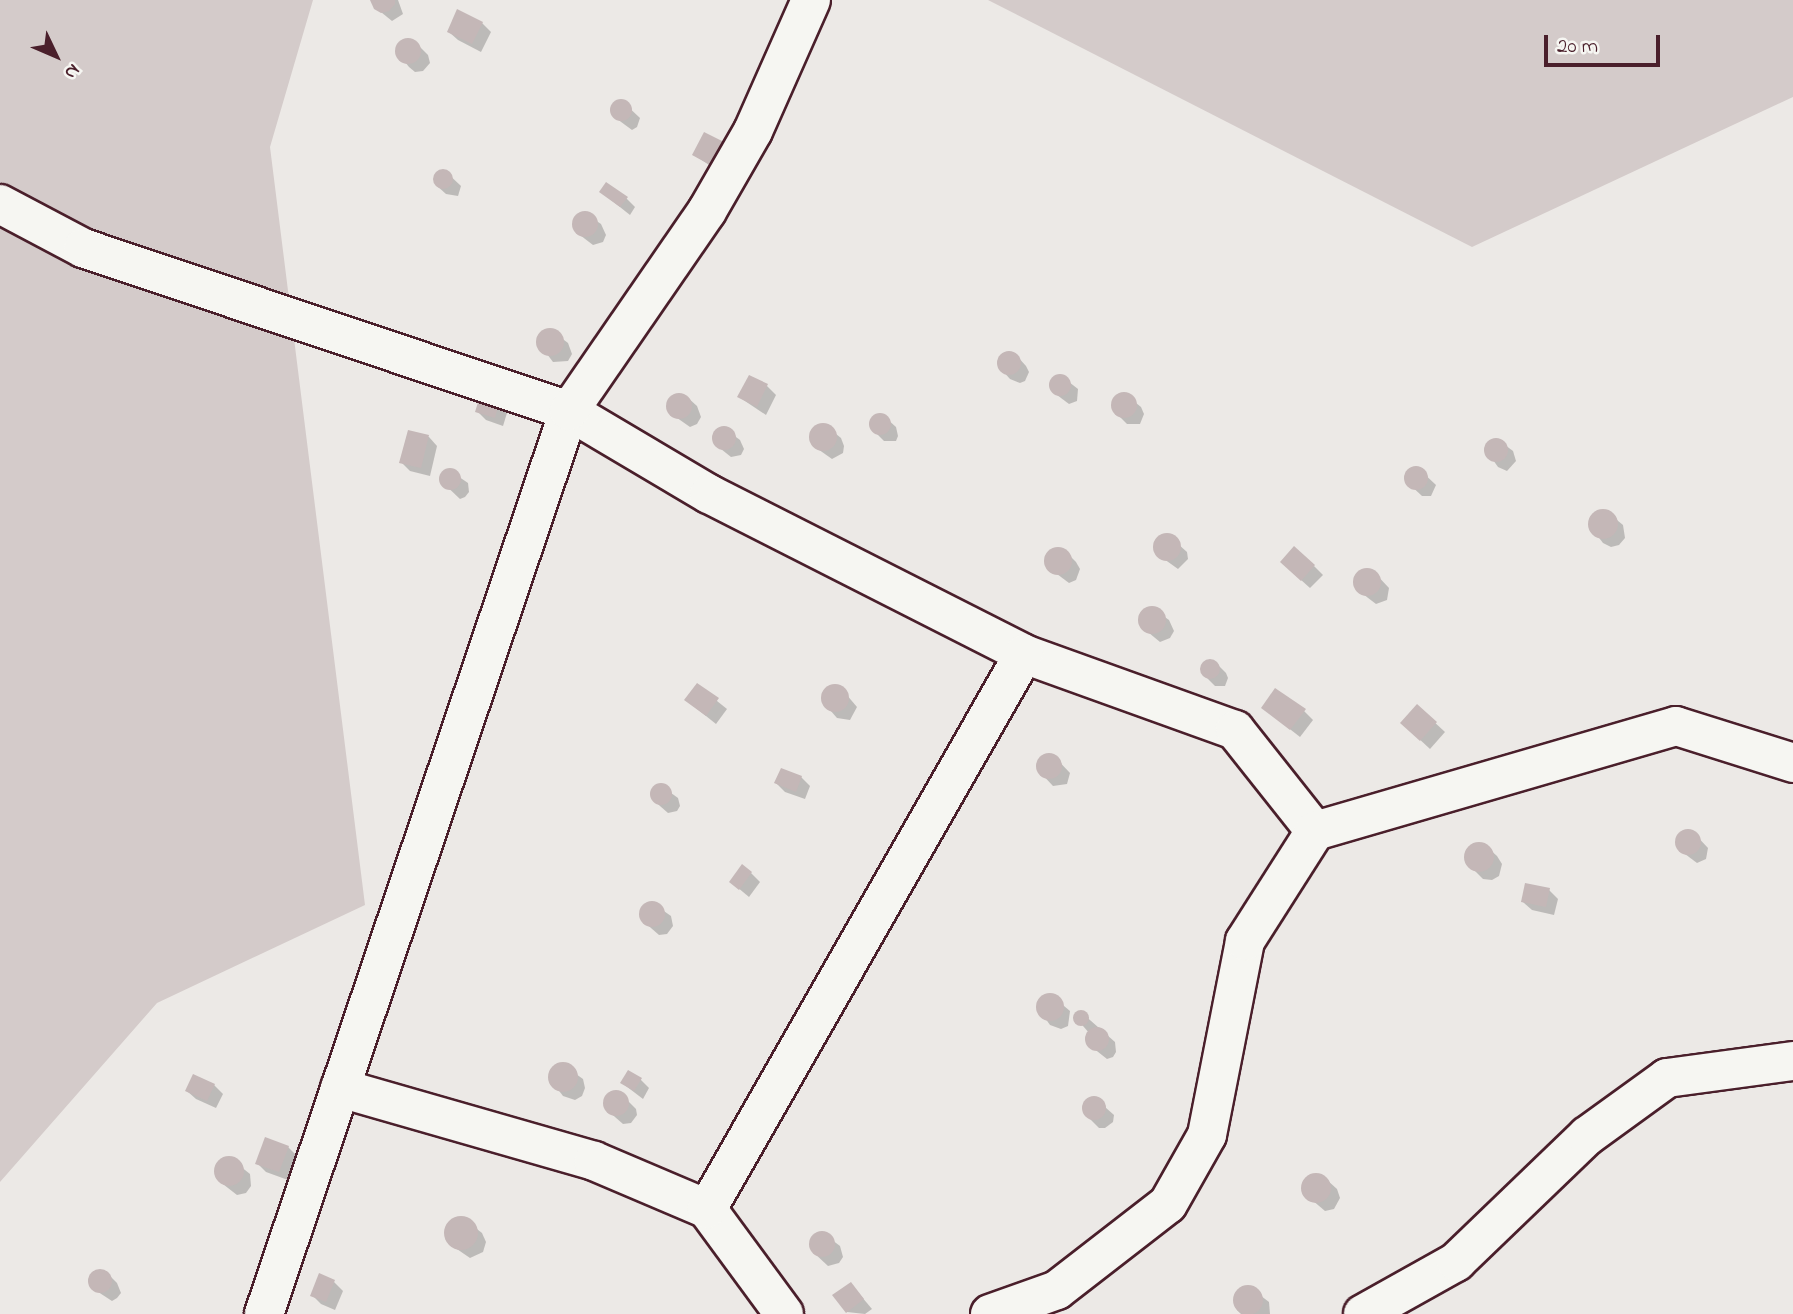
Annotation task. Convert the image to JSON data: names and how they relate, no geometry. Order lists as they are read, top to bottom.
{
  "scale_bar": "20 m",
  "north": "bottom right"
}
